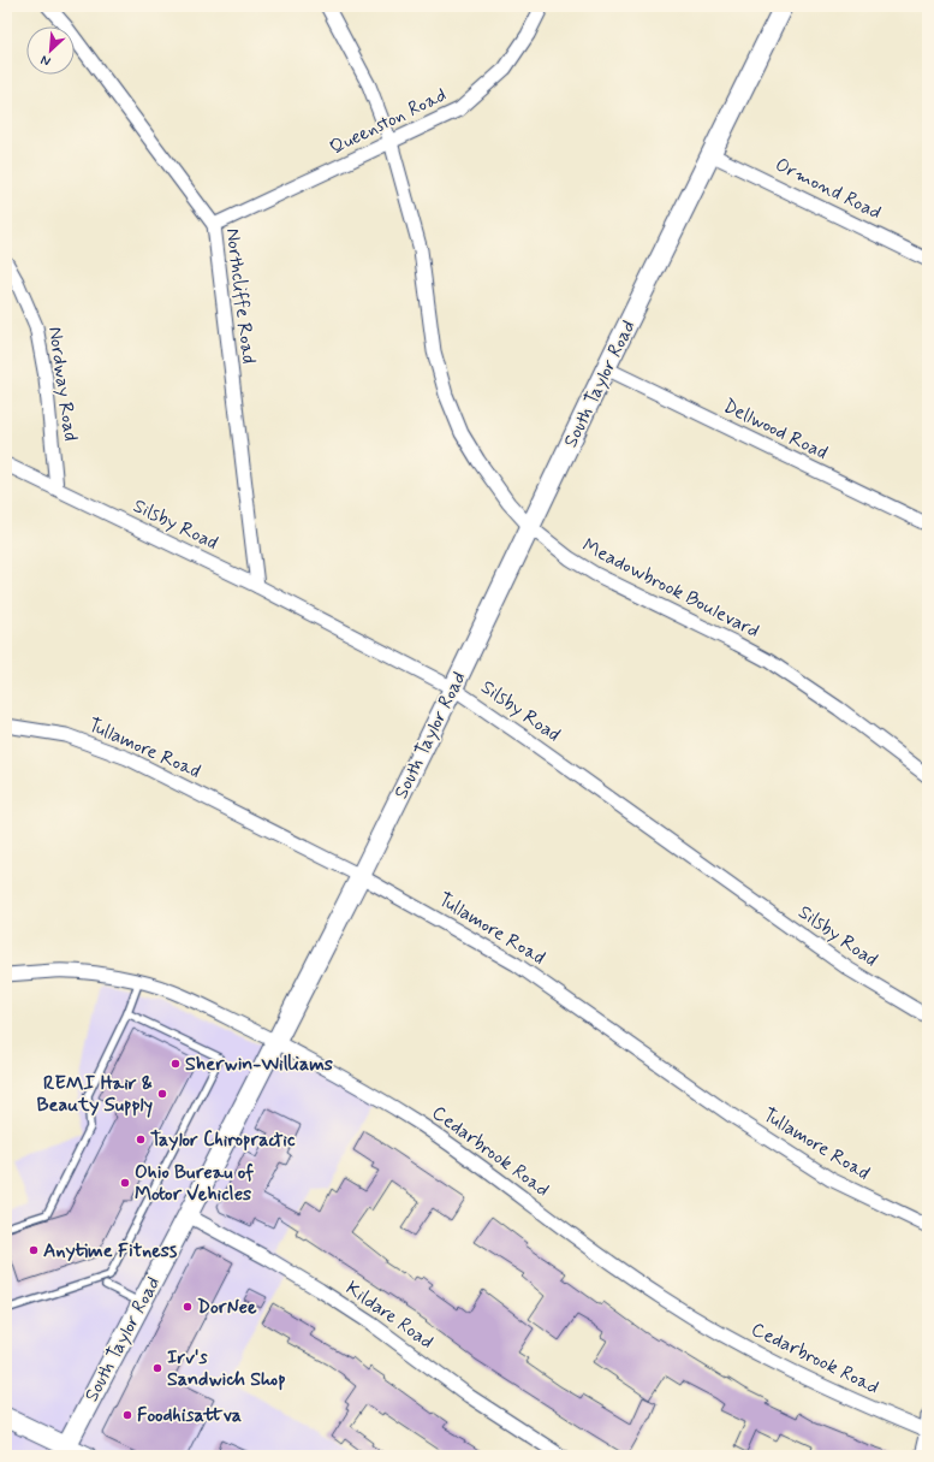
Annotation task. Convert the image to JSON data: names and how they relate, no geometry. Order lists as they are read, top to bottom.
{
  "streets": {
    "main road": ["South Taylor Road"],
    "street": [
      "Queenston Road",
      "Ormond Road",
      "Northcliffe Road",
      "Nordway Road",
      "Dellwood Road",
      "Silsby Road",
      "Meadowbrook Boulevard",
      "Tullamore Road",
      "Cedarbrook Road",
      "Kildare Road"
    ]
  },
  "crossings": [
    ["Queenston Road", "Northcliffe Road"],
    ["Queenston Road", "Meadowbrook Boulevard"],
    ["Ormond Road", "South Taylor Road"],
    ["Northcliffe Road", "Silsby Road"],
    ["Nordway Road", "Silsby Road"],
    ["South Taylor Road", "Dellwood Road"],
    ["South Taylor Road", "Silsby Road"],
    ["South Taylor Road", "Meadowbrook Boulevard"],
    ["South Taylor Road", "Tullamore Road"],
    ["South Taylor Road", "Cedarbrook Road"],
    ["South Taylor Road", "Kildare Road"]
  ],
  "places": [
    "Sherwin-Williams",
    "REMI Hair & Beauty Supply",
    "Taylor Chiropractic",
    "Ohio Bureau of Motor Vehicles",
    "Anytime Fitness",
    "DorNee",
    "Irv's Sandwich Shop",
    "Foodhisattva"
  ],
  "north": "bottom left"
}
